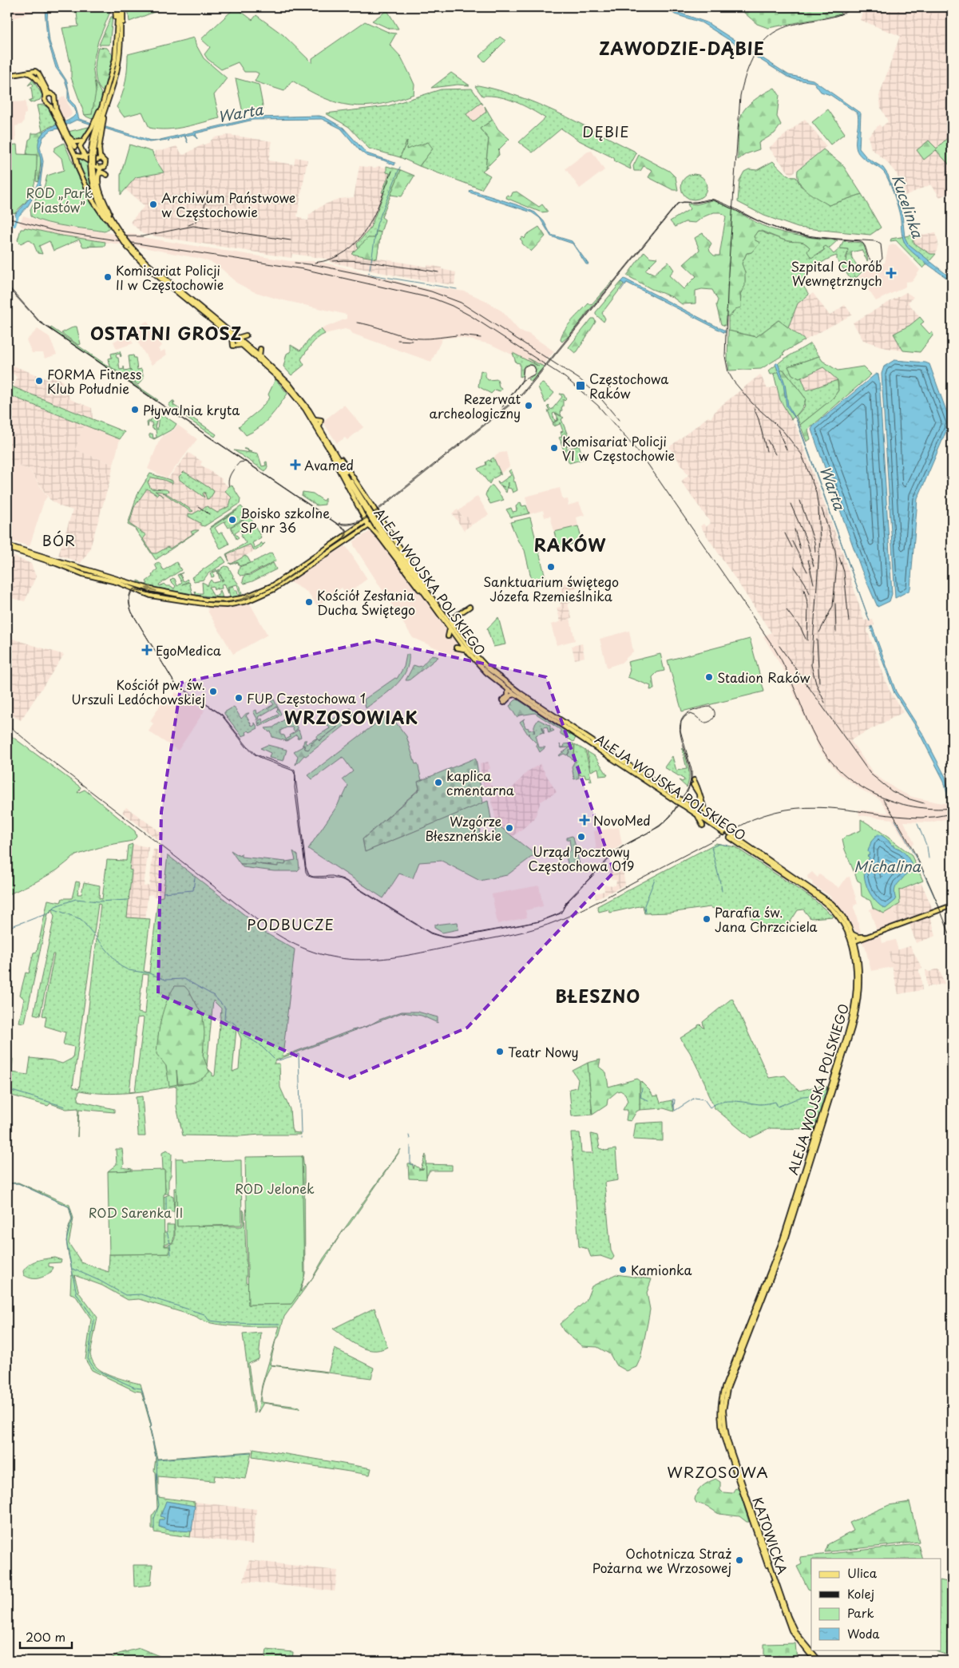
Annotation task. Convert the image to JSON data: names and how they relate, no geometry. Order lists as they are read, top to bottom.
{
  "streets": {
    "main road": ["ALEJA WOJSKA POLSKIEGO", "KATOWICKA"]
  },
  "crossings": [
    ["ALEJA WOJSKA POLSKIEGO", "KATOWICKA"]
  ],
  "districts": [
    "ZAWODZIE-DĄBIE",
    "DĘBIE",
    "OSTATNI GROSZ",
    "BÓR",
    "RAKÓW",
    "WRZOSOWIAK",
    "PODBUCZE",
    "BŁESZNO",
    "WRZOSOWA"
  ],
  "water": ["Warta", "Kucelinka", "Michalina"],
  "parks": ["ROD „Park Piastów”", "ROD Jelonek", "ROD Sarenka II"],
  "places": {
    "other": [
      "Archiwum Państwowe w Częstochowie",
      "Komisariat Policji II w Częstochowie",
      "FORMA Fitness Klub Południe",
      "Rezerwat archeologiczny",
      "Pływalnia kryta",
      "Komisariat Policji VI w Częstochowie",
      "Boisko szkolne SP nr 36",
      "Sanktuarium świętego Józefa Rzemieślnika",
      "Kościół Zesłania Ducha Świętego",
      "Stadion Raków",
      "Kościół pw. św. Urszuli Ledóchowskiej",
      "FUP Częstochowa 1",
      "kaplica cmentarna",
      "Wzgórze Błeszneńskie",
      "Urząd Pocztowy Częstochowa 019",
      "Parafia św. Jana Chrzciciela",
      "Teatr Nowy",
      "Kamionka",
      "Ochotnicza Straż Pożarna we Wrzosowej"
    ],
    "health": [
      "Szpital Chorób Wewnętrznych",
      "Avamed",
      "EgoMedica",
      "NovoMed"
    ],
    "transit": ["Częstochowa Raków"]
  },
  "legend": [
    "Ulica",
    "Kolej",
    "Park",
    "Woda"
  ],
  "scale_bar": "200 m"
}
